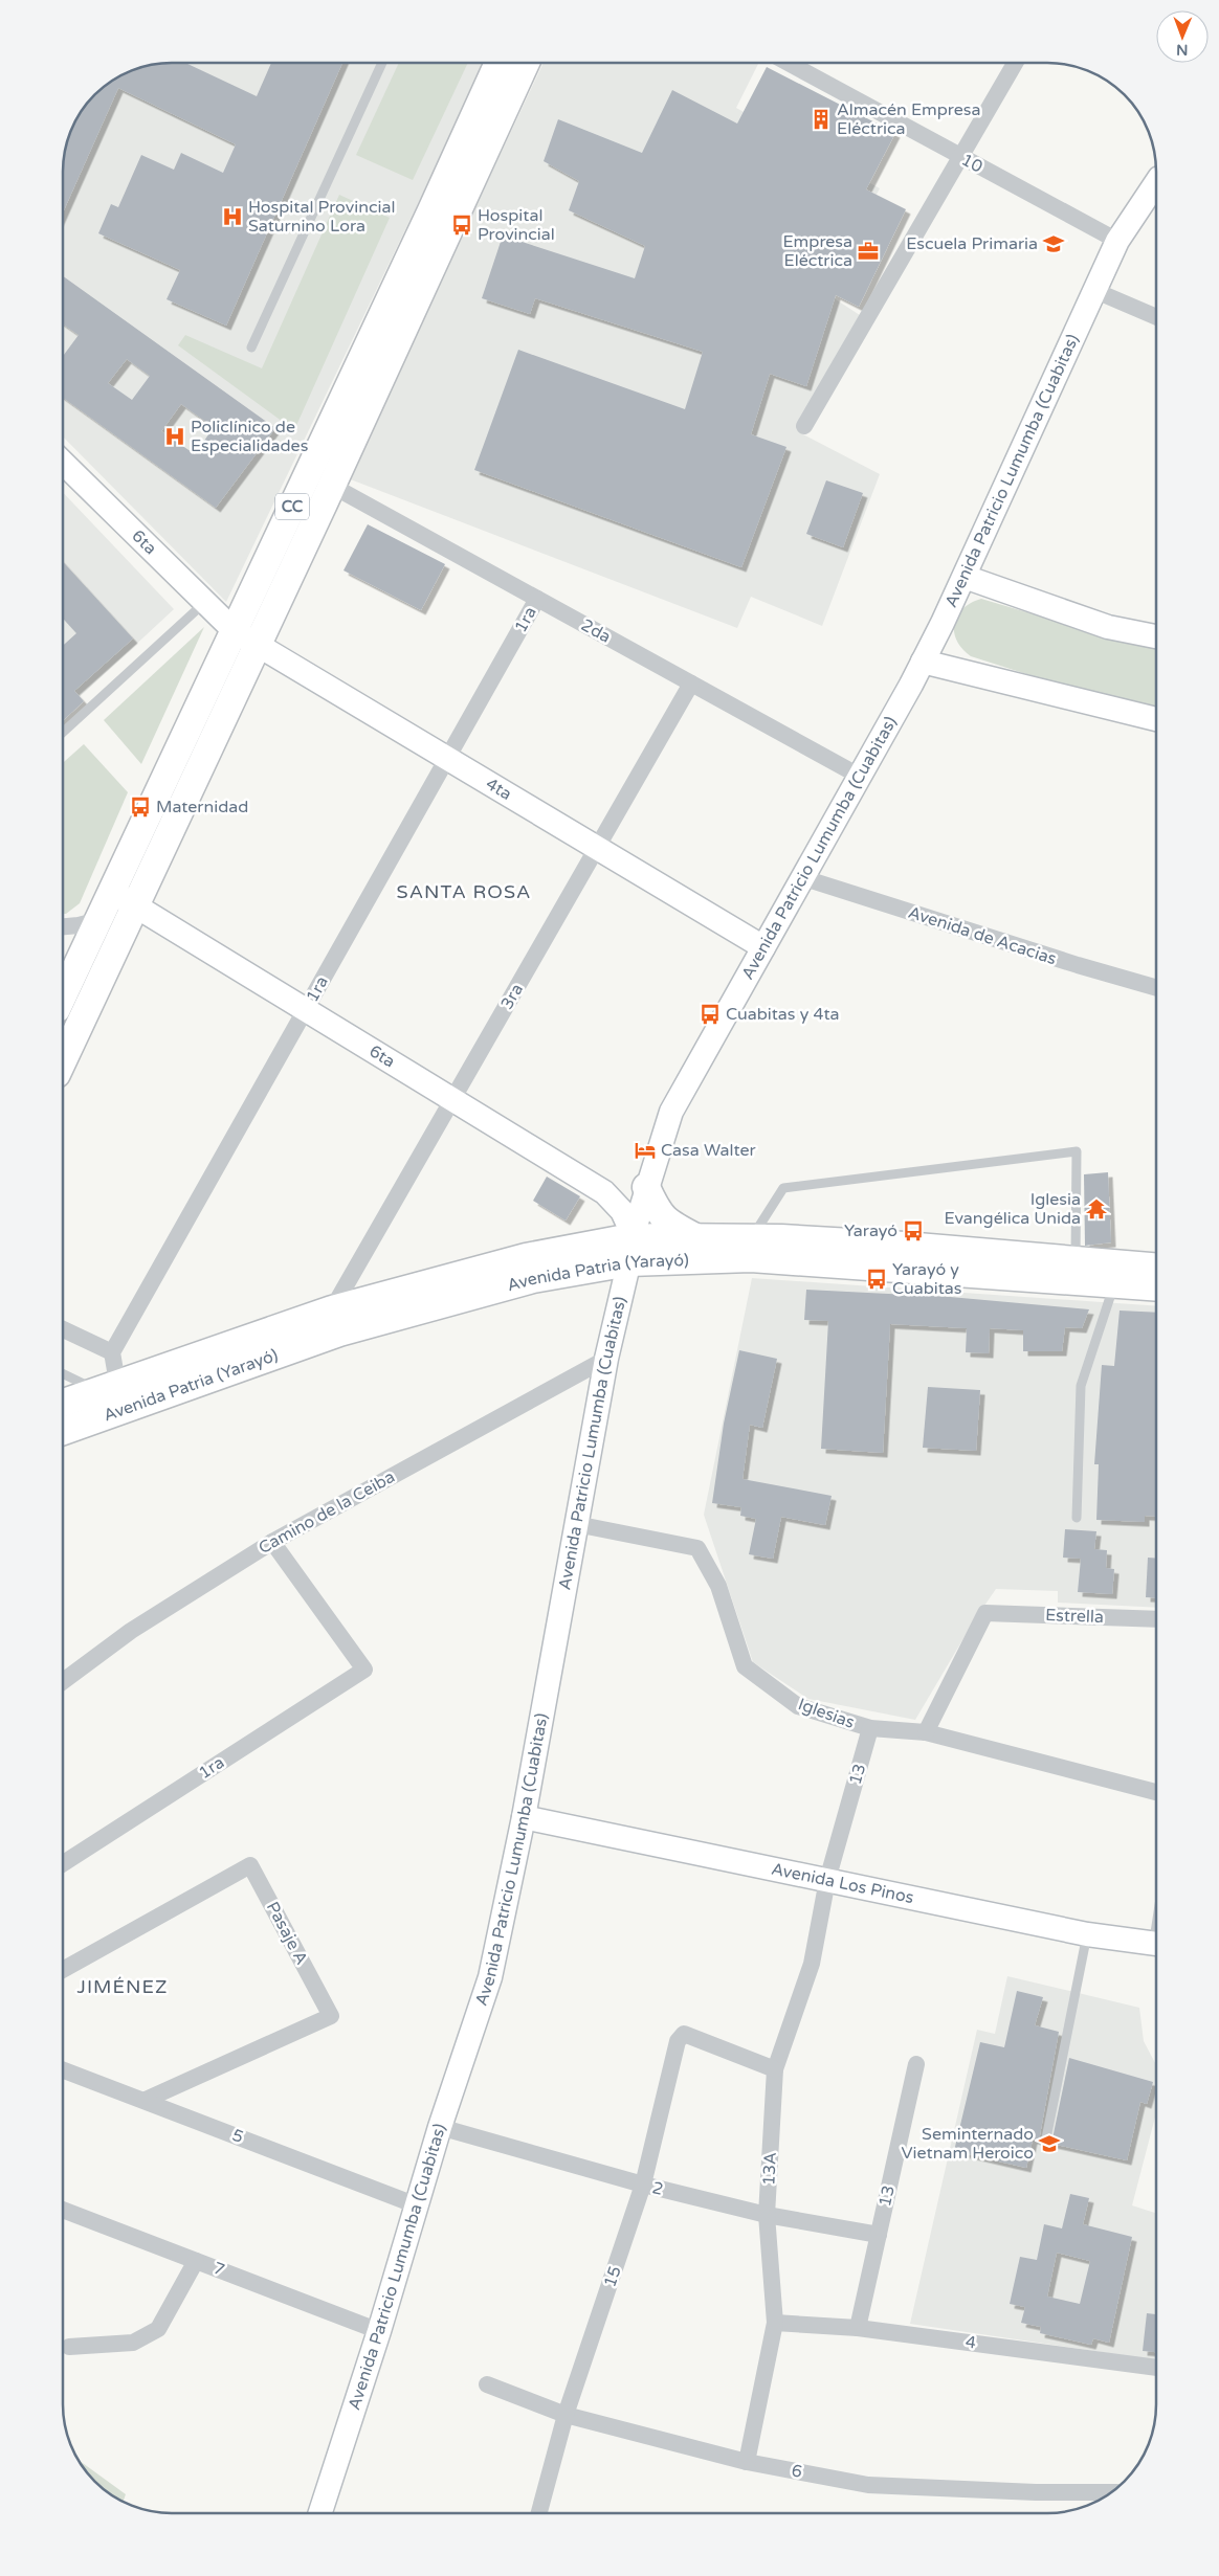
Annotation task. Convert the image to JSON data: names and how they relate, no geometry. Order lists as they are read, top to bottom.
{
  "streets": {
    "main road": ["CC", "Avenida Patria (Yarayó)"],
    "street": [
      "10",
      "Avenida Patricio Lumumba (Cuabitas)",
      "6ta",
      "1ra",
      "2da",
      "4ta",
      "Avenida de Acacias",
      "3ra",
      "Camino de la Ceiba",
      "Estrella",
      "Iglesias",
      "13",
      "Avenida Los Pinos",
      "Pasaje A",
      "5",
      "13A",
      "2",
      "7",
      "15",
      "4",
      "6"
    ]
  },
  "crossings": [
    ["10", "Avenida Patricio Lumumba (Cuabitas)"],
    ["Avenida Patricio Lumumba (Cuabitas)", "6ta"],
    ["Avenida Patricio Lumumba (Cuabitas)", "2da"],
    ["Avenida Patricio Lumumba (Cuabitas)", "4ta"],
    ["Avenida Patricio Lumumba (Cuabitas)", "Avenida de Acacias"],
    ["Avenida Patricio Lumumba (Cuabitas)", "Avenida Patria (Yarayó)"],
    ["Avenida Patricio Lumumba (Cuabitas)", "Camino de la Ceiba"],
    ["Avenida Patricio Lumumba (Cuabitas)", "Iglesias"],
    ["Avenida Patricio Lumumba (Cuabitas)", "Avenida Los Pinos"],
    ["Avenida Patricio Lumumba (Cuabitas)", "5"],
    ["Avenida Patricio Lumumba (Cuabitas)", "2"],
    ["Avenida Patricio Lumumba (Cuabitas)", "7"],
    ["CC", "6ta"],
    ["CC", "2da"],
    ["CC", "4ta"],
    ["6ta", "1ra"],
    ["6ta", "4ta"],
    ["6ta", "3ra"],
    ["6ta", "Avenida Patria (Yarayó)"],
    ["1ra", "2da"],
    ["1ra", "4ta"],
    ["1ra", "Camino de la Ceiba"],
    ["2da", "3ra"],
    ["4ta", "3ra"],
    ["3ra", "Avenida Patria (Yarayó)"],
    ["Estrella", "Iglesias"],
    ["Iglesias", "13"],
    ["13", "Avenida Los Pinos"],
    ["13", "13A"],
    ["13", "2"],
    ["13", "4"],
    ["Avenida Los Pinos", "13A"],
    ["Pasaje A", "5"],
    ["13A", "2"],
    ["13A", "15"],
    ["13A", "4"],
    ["13A", "6"],
    ["2", "15"],
    ["15", "6"]
  ],
  "districts": ["SANTA ROSA", "JIMÉNEZ"],
  "places": {
    "building": ["Almacén Empresa Eléctrica"],
    "hospital": ["Hospital Provincial Saturnino Lora", "Policlínico de Especialidades"],
    "bus stop": [
      "Hospital Provincial",
      "Maternidad",
      "Cuabitas y 4ta",
      "Yarayó",
      "Yarayó y Cuabitas"
    ],
    "school or university": ["Escuela Primaria", "Seminternado Vietnam Heroico"],
    "office": ["Empresa Eléctrica"],
    "hotel": ["Casa Walter"],
    "temple": ["Iglesia Evangélica Unida"]
  },
  "north": "bottom"
}
